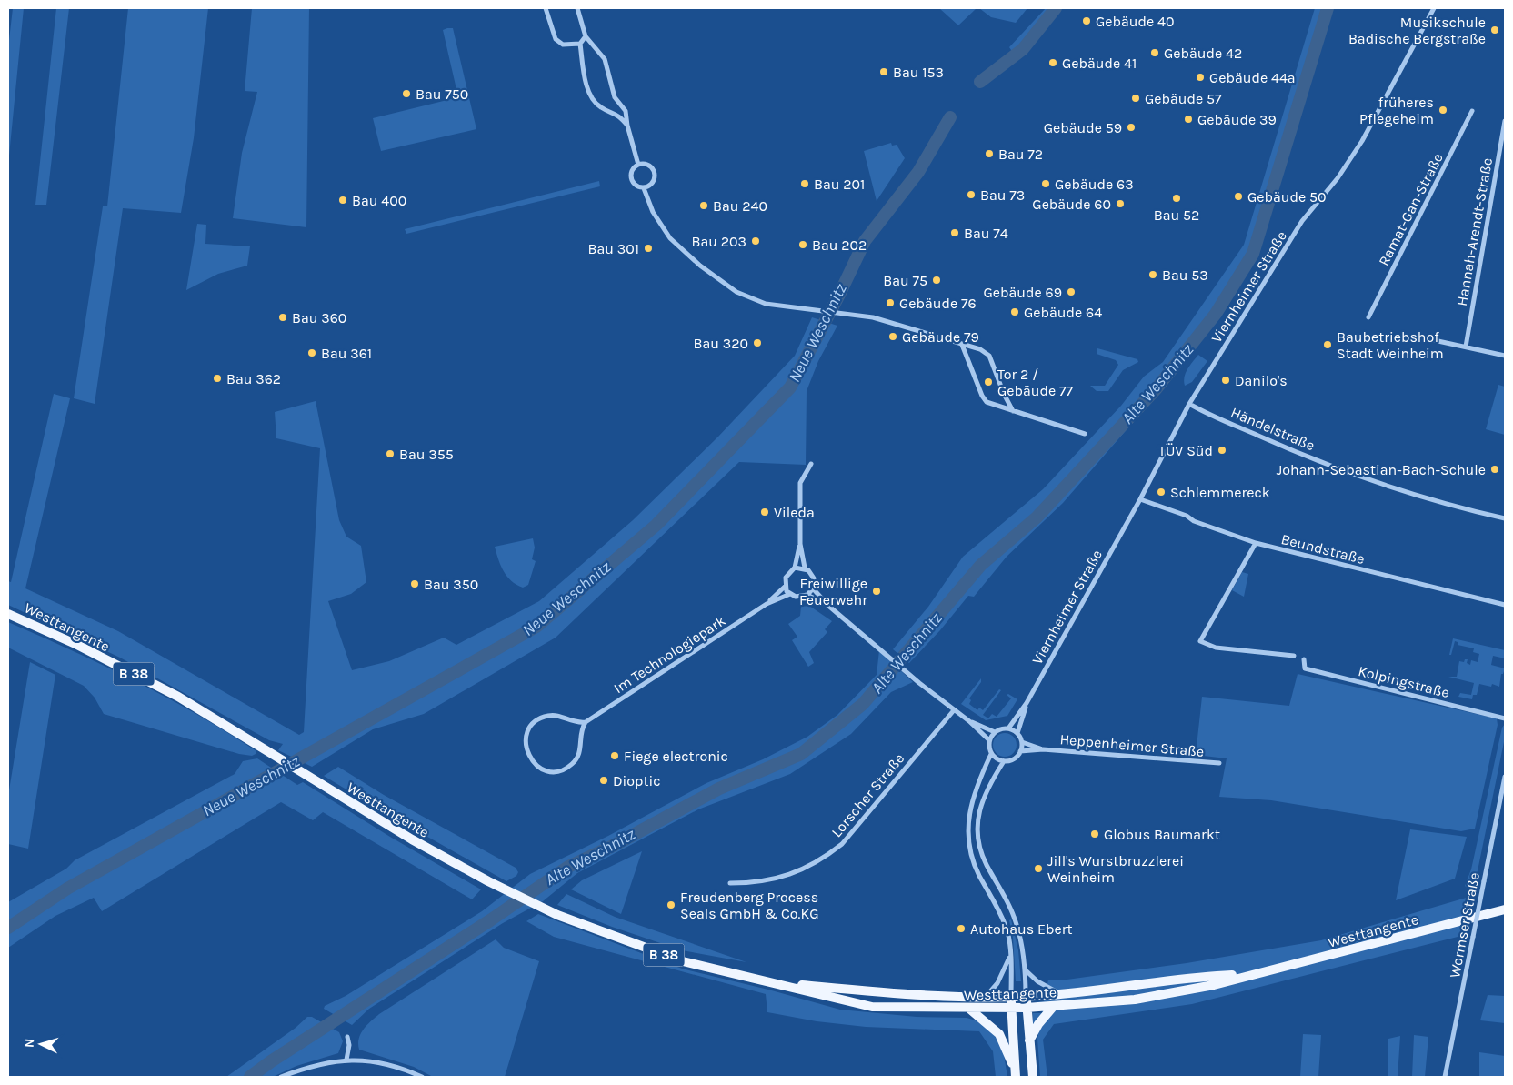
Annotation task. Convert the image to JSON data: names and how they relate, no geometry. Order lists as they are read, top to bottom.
{
  "streets": {
    "main road": ["Westtangente", "B 38"],
    "street": [
      "Ramat-Gan-Straße",
      "Hannah-Arendt-Straße",
      "Viernheimer Straße",
      "Händelstraße",
      "Beundstraße",
      "Im Technologiepark",
      "Kolpingstraße",
      "Heppenheimer Straße",
      "Lorscher Straße",
      "Wormser Straße"
    ]
  },
  "crossings": [
    ["Viernheimer Straße", "Händelstraße"],
    ["Viernheimer Straße", "Beundstraße"],
    ["Viernheimer Straße", "Heppenheimer Straße"]
  ],
  "water": ["Neue Weschnitz", "Alte Weschnitz"],
  "places": [
    "Gebäude 40",
    "Musikschule Badische Bergstraße",
    "Gebäude 42",
    "Gebäude 41",
    "Bau 153",
    "Gebäude 44a",
    "Bau 750",
    "Gebäude 57",
    "früheres Pflegeheim",
    "Gebäude 39",
    "Gebäude 59",
    "Bau 72",
    "Bau 201",
    "Gebäude 63",
    "Bau 73",
    "Gebäude 50",
    "Bau 52",
    "Bau 400",
    "Gebäude 60",
    "Bau 240",
    "Bau 74",
    "Bau 203",
    "Bau 202",
    "Bau 301",
    "Bau 53",
    "Bau 75",
    "Gebäude 69",
    "Gebäude 76",
    "Gebäude 64",
    "Bau 360",
    "Gebäude 79",
    "Bau 320",
    "Baubetriebshof Stadt Weinheim",
    "Bau 361",
    "Bau 362",
    "Danilo's",
    "Tor 2 / Gebäude 77",
    "TÜV Süd",
    "Bau 355",
    "Johann-Sebastian-Bach-Schule",
    "Schlemmereck",
    "Vileda",
    "Bau 350",
    "Freiwillige Feuerwehr",
    "Fiege electronic",
    "Dioptic",
    "Globus Baumarkt",
    "Jill's Wurstbruzzlerei Weinheim",
    "Freudenberg Process Seals GmbH & Co.KG",
    "Autohaus Ebert"
  ],
  "north": "left"
}
